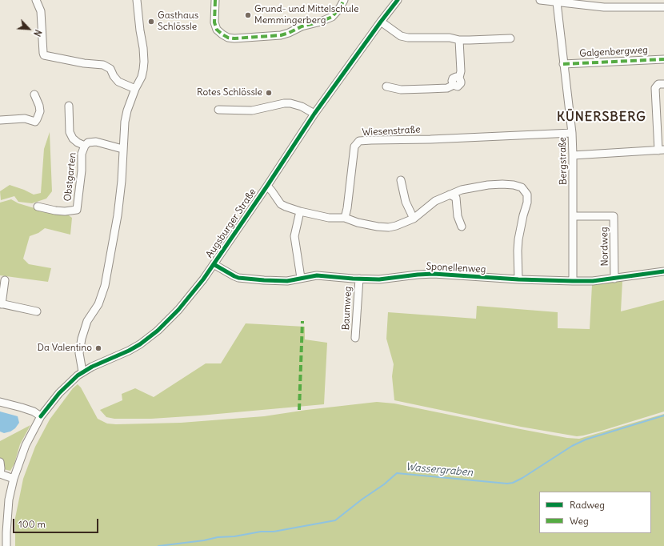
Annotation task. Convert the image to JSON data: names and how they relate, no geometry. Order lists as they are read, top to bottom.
{
  "streets": {
    "street": [
      "Galgenbergweg",
      "Wiesenstraße",
      "Bergstraße",
      "Obstgarten",
      "Augsburger Straße",
      "Nordweg",
      "Sponellenweg",
      "Baumweg"
    ]
  },
  "crossings": [
    ["Galgenbergweg", "Bergstraße"],
    ["Wiesenstraße", "Bergstraße"],
    ["Bergstraße", "Nordweg"],
    ["Bergstraße", "Sponellenweg"],
    ["Augsburger Straße", "Sponellenweg"],
    ["Nordweg", "Sponellenweg"],
    ["Sponellenweg", "Baumweg"]
  ],
  "districts": ["KÜNERSBERG"],
  "water": ["Wassergraben"],
  "places": [
    "Grund- und Mittelschule Memmingerberg",
    "Gasthaus Schlössle",
    "Rotes Schlössle",
    "Da Valentino"
  ],
  "legend": ["Radweg", "Weg"],
  "scale_bar": "100 m",
  "north": "bottom right"
}
